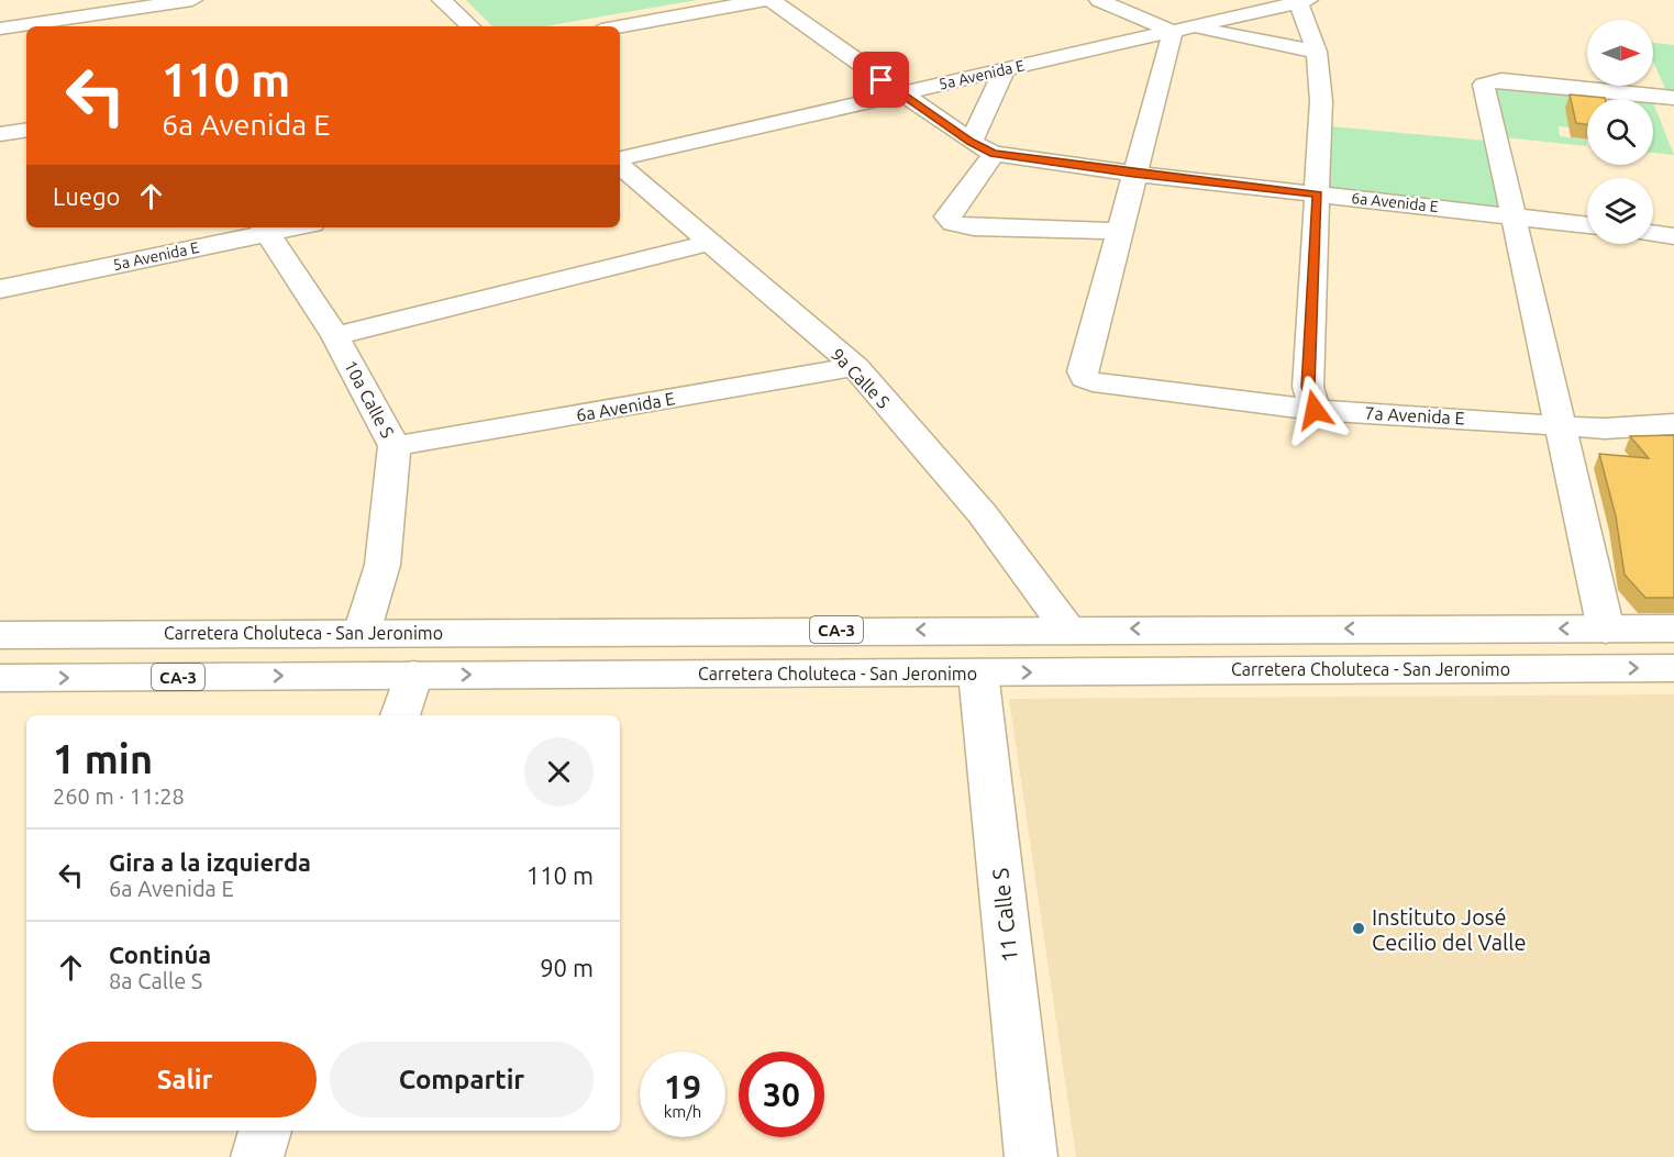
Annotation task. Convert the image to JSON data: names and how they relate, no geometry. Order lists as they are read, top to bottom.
{
  "streets": {
    "main road": [
      "5a Avenida E",
      "6a Avenida E",
      "9a Calle S",
      "10a Calle S",
      "7a Avenida E",
      "CA-3",
      "Carretera Choluteca - San Jeronimo",
      "11 Calle S"
    ]
  },
  "crossings": [
    ["5a Avenida E", "6a Avenida E"],
    ["5a Avenida E", "10a Calle S"],
    ["6a Avenida E", "9a Calle S"],
    ["6a Avenida E", "10a Calle S"],
    ["9a Calle S", "Carretera Choluteca - San Jeronimo"],
    ["10a Calle S", "Carretera Choluteca - San Jeronimo"],
    ["Carretera Choluteca - San Jeronimo", "11 Calle S"]
  ],
  "places": ["Instituto José Cecilio del Valle"],
  "north": "right",
  "page": {
    "turn": ["110 m", "6a Avenida E"],
    "then": "Luego",
    "heading": ["1 min", "260 m · 11:28"],
    "list": [
      {
        "name": "Gira a la izquierda",
        "note": "6a Avenida E",
        "value": "110 m"
      },
      {
        "name": "Continúa",
        "note": "8a Calle S",
        "value": "90 m"
      }
    ],
    "buttons": ["Salir", "Compartir"],
    "speed": "19 km/h",
    "limit": "30"
  }
}
